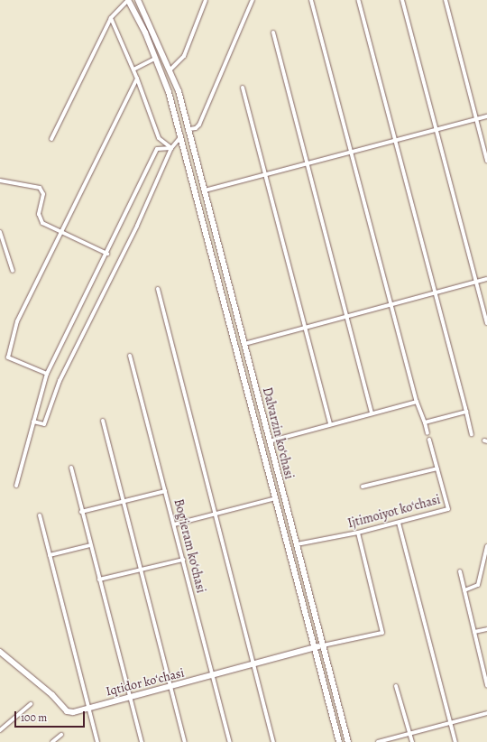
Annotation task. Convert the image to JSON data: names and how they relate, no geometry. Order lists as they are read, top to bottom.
{
  "streets": {
    "main road": ["Dalvarzin koʻchasi", "Iqtidor koʻchasi"],
    "street": ["Ijtimoiyot koʻchasi", "Bogʻieram koʻchasi"]
  },
  "crossings": [
    ["Dalvarzin koʻchasi", "Ijtimoiyot koʻchasi"],
    ["Dalvarzin koʻchasi", "Iqtidor koʻchasi"],
    ["Bogʻieram koʻchasi", "Iqtidor koʻchasi"]
  ],
  "scale_bar": "100 m"
}
